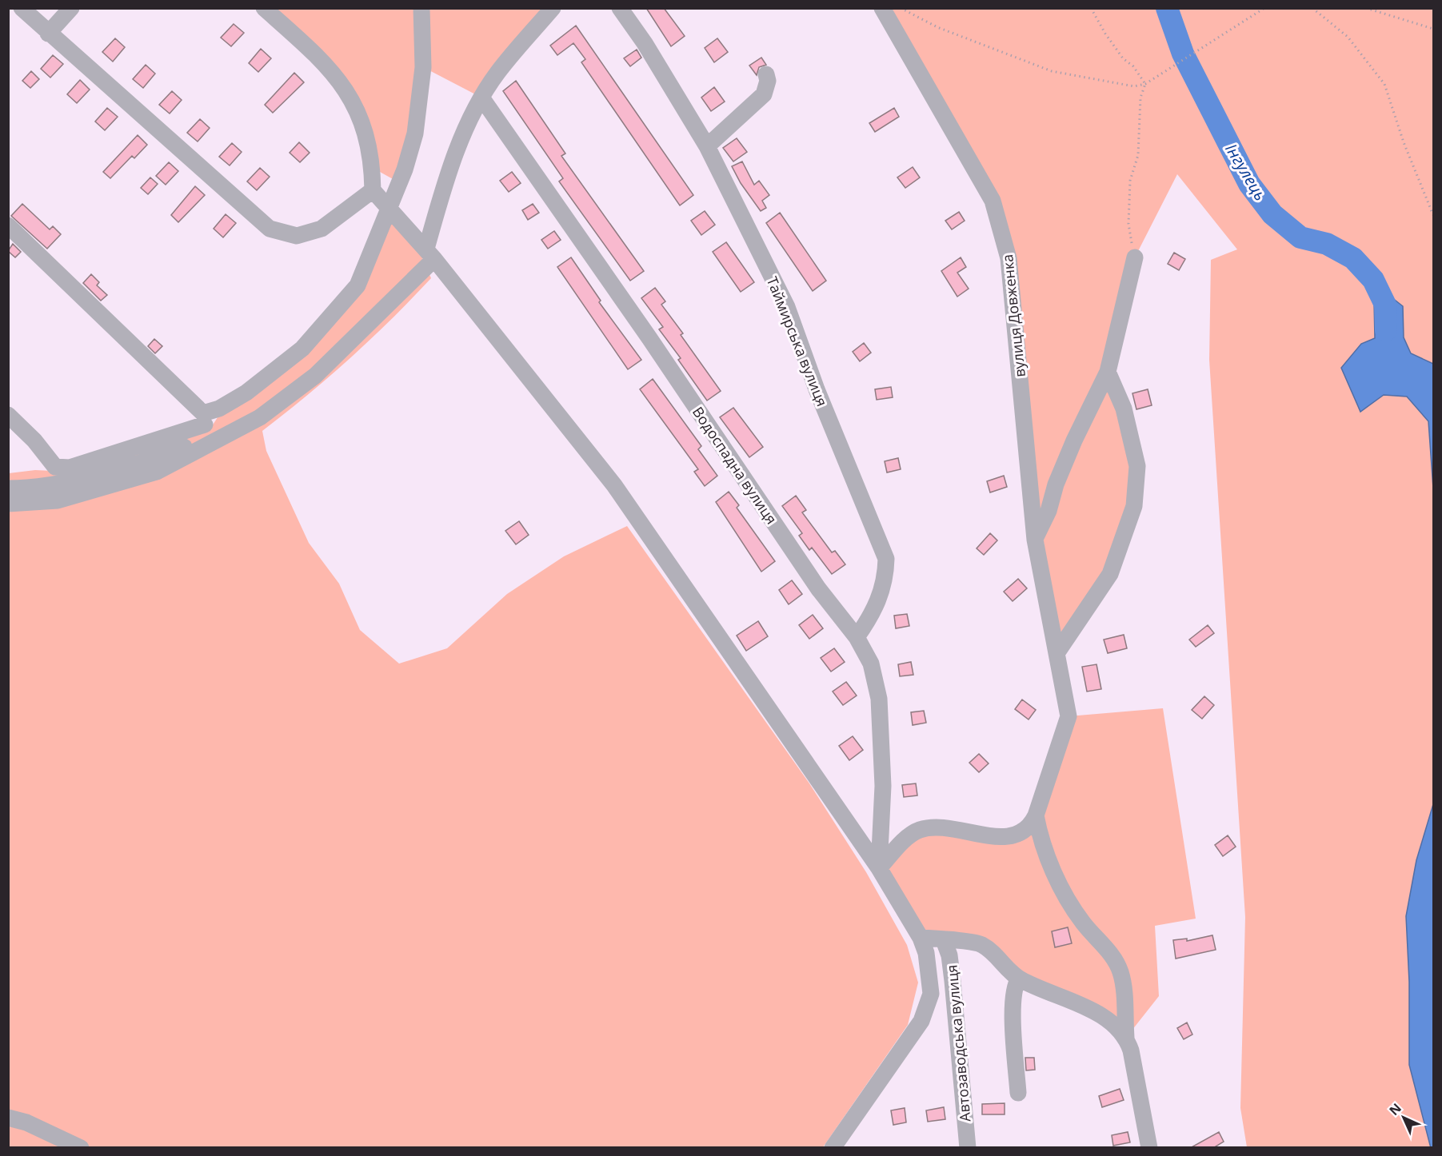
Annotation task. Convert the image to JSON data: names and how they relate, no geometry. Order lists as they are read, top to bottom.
{
  "streets": {
    "street": [
      "вулиця Довженка",
      "Таймирська вулиця",
      "Водоспадна вулиця",
      "Автозаводська вулиця"
    ]
  },
  "crossings": [
    ["вулиця Довженка", "Водоспадна вулиця"],
    ["Таймирська вулиця", "Водоспадна вулиця"]
  ],
  "water": ["Інгулець"],
  "north": "top left"
}
